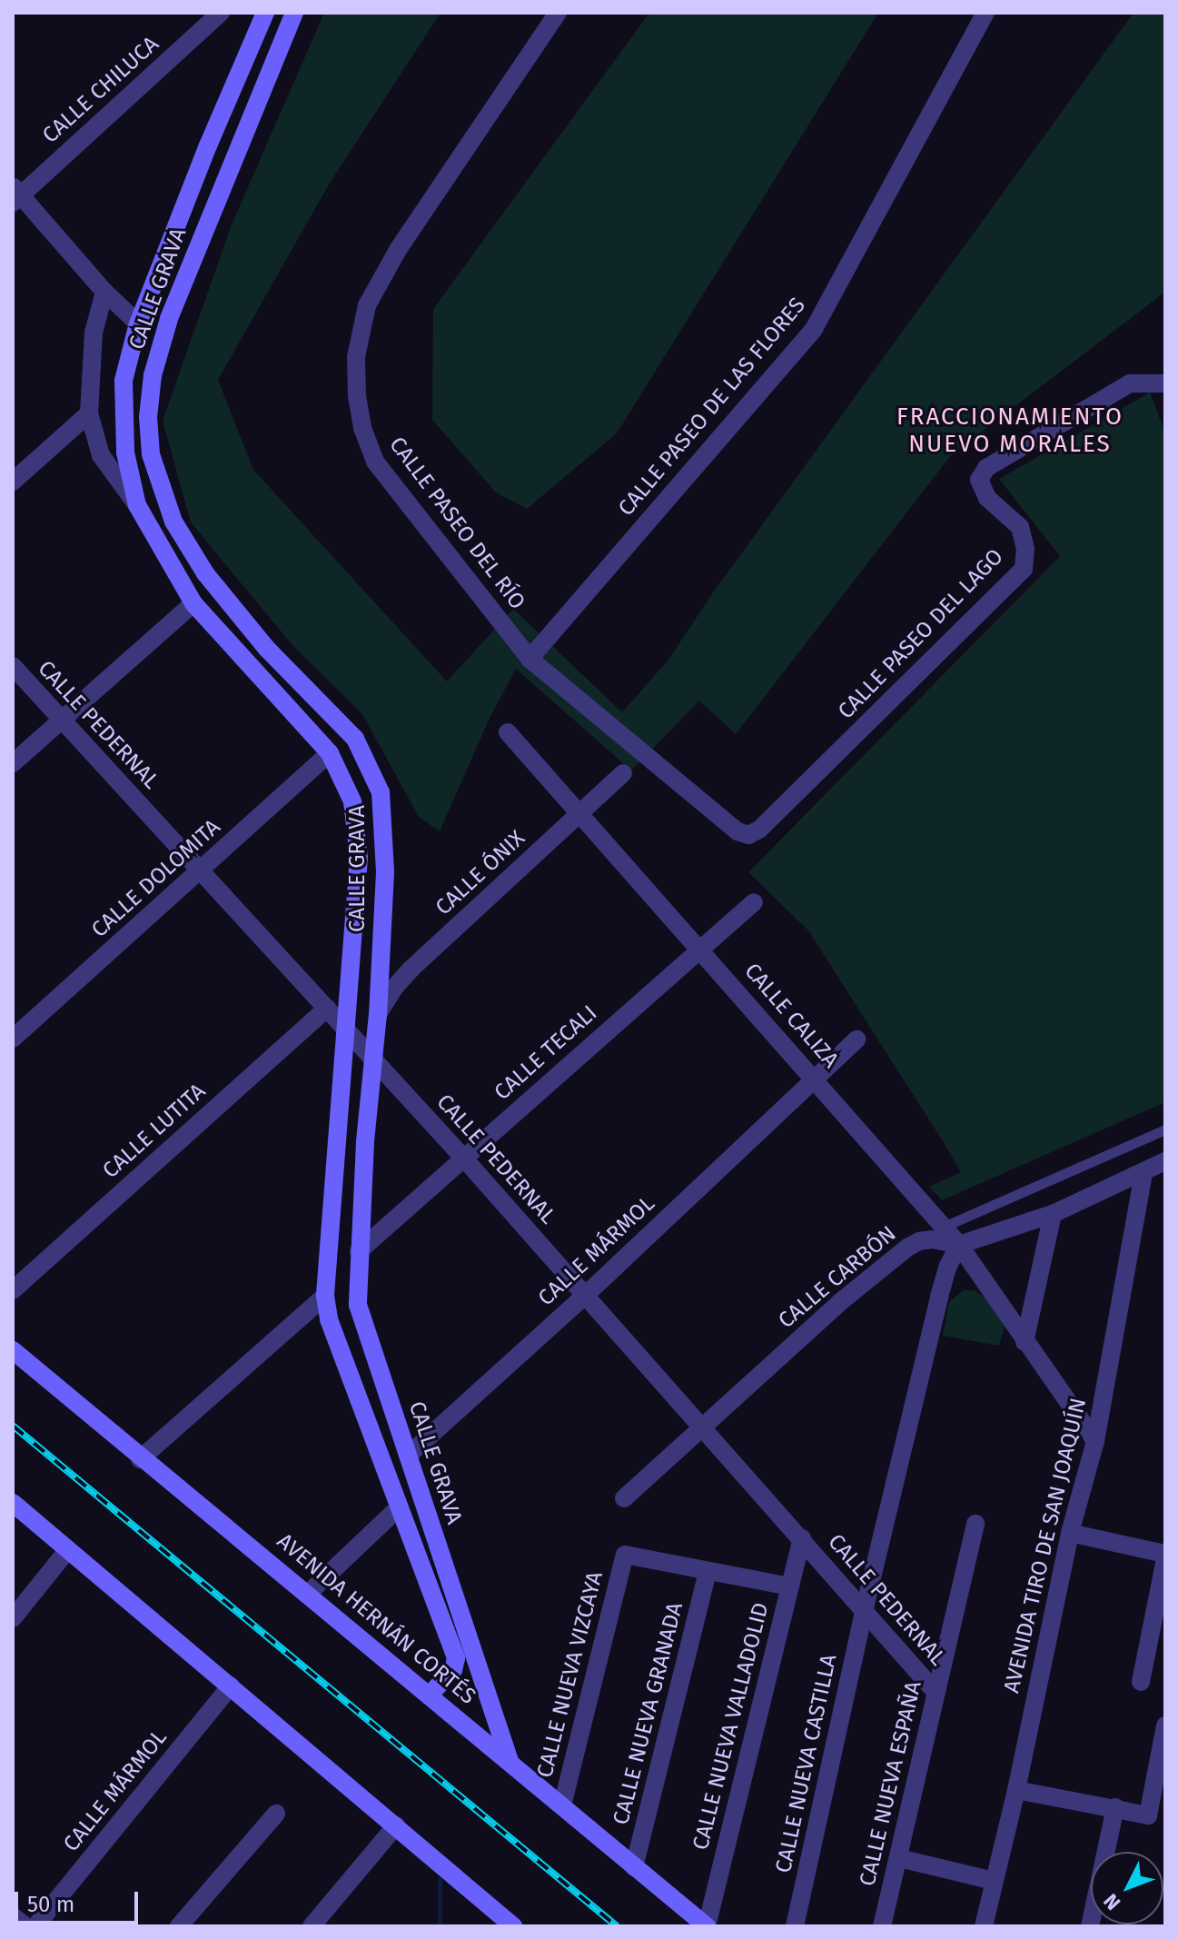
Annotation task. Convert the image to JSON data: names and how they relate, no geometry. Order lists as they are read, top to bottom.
{
  "streets": {
    "main road": ["CALLE GRAVA", "AVENIDA HERNÁN CORTÉS"],
    "street": [
      "CALLE CHILUCA",
      "CALLE PASEO DE LAS FLORES",
      "CALLE PASEO DEL RÍO",
      "CALLE PASEO DEL LAGO",
      "CALLE PEDERNAL",
      "CALLE ÓNIX",
      "CALLE DOLOMITA",
      "CALLE CALIZA",
      "CALLE TECALI",
      "CALLE LUTITA",
      "CALLE MÁRMOL",
      "CALLE CARBÓN",
      "AVENIDA TIRO DE SAN JOAQUÍN",
      "CALLE NUEVA VIZCAYA",
      "CALLE NUEVA GRANADA",
      "CALLE NUEVA VALLADOLID",
      "CALLE NUEVA CASTILLA",
      "CALLE NUEVA ESPAÑA"
    ]
  },
  "crossings": [
    ["CALLE GRAVA", "CALLE PEDERNAL"],
    ["CALLE GRAVA", "CALLE ÓNIX"],
    ["CALLE GRAVA", "CALLE DOLOMITA"],
    ["CALLE GRAVA", "CALLE TECALI"],
    ["CALLE GRAVA", "CALLE MÁRMOL"],
    ["CALLE GRAVA", "AVENIDA HERNÁN CORTÉS"],
    ["CALLE PASEO DE LAS FLORES", "CALLE PASEO DEL RÍO"],
    ["CALLE PASEO DEL RÍO", "CALLE PASEO DEL LAGO"],
    ["CALLE PEDERNAL", "CALLE DOLOMITA"],
    ["CALLE PEDERNAL", "CALLE TECALI"],
    ["CALLE PEDERNAL", "CALLE LUTITA"],
    ["CALLE PEDERNAL", "CALLE MÁRMOL"],
    ["CALLE PEDERNAL", "CALLE CARBÓN"],
    ["CALLE PEDERNAL", "CALLE NUEVA VALLADOLID"],
    ["CALLE PEDERNAL", "CALLE NUEVA CASTILLA"],
    ["CALLE PEDERNAL", "CALLE NUEVA ESPAÑA"],
    ["CALLE ÓNIX", "CALLE CALIZA"],
    ["CALLE CALIZA", "CALLE TECALI"],
    ["CALLE CALIZA", "CALLE MÁRMOL"],
    ["CALLE CALIZA", "CALLE CARBÓN"],
    ["CALLE CALIZA", "AVENIDA TIRO DE SAN JOAQUÍN"],
    ["CALLE CALIZA", "CALLE NUEVA CASTILLA"],
    ["CALLE CARBÓN", "AVENIDA TIRO DE SAN JOAQUÍN"],
    ["CALLE CARBÓN", "CALLE NUEVA CASTILLA"],
    ["AVENIDA HERNÁN CORTÉS", "CALLE NUEVA VIZCAYA"],
    ["AVENIDA HERNÁN CORTÉS", "CALLE NUEVA GRANADA"],
    ["AVENIDA HERNÁN CORTÉS", "CALLE NUEVA VALLADOLID"],
    ["CALLE NUEVA VIZCAYA", "CALLE NUEVA GRANADA"]
  ],
  "districts": ["FRACCIONAMIENTO NUEVO MORALES"],
  "scale_bar": "50 m",
  "north": "bottom left"
}
